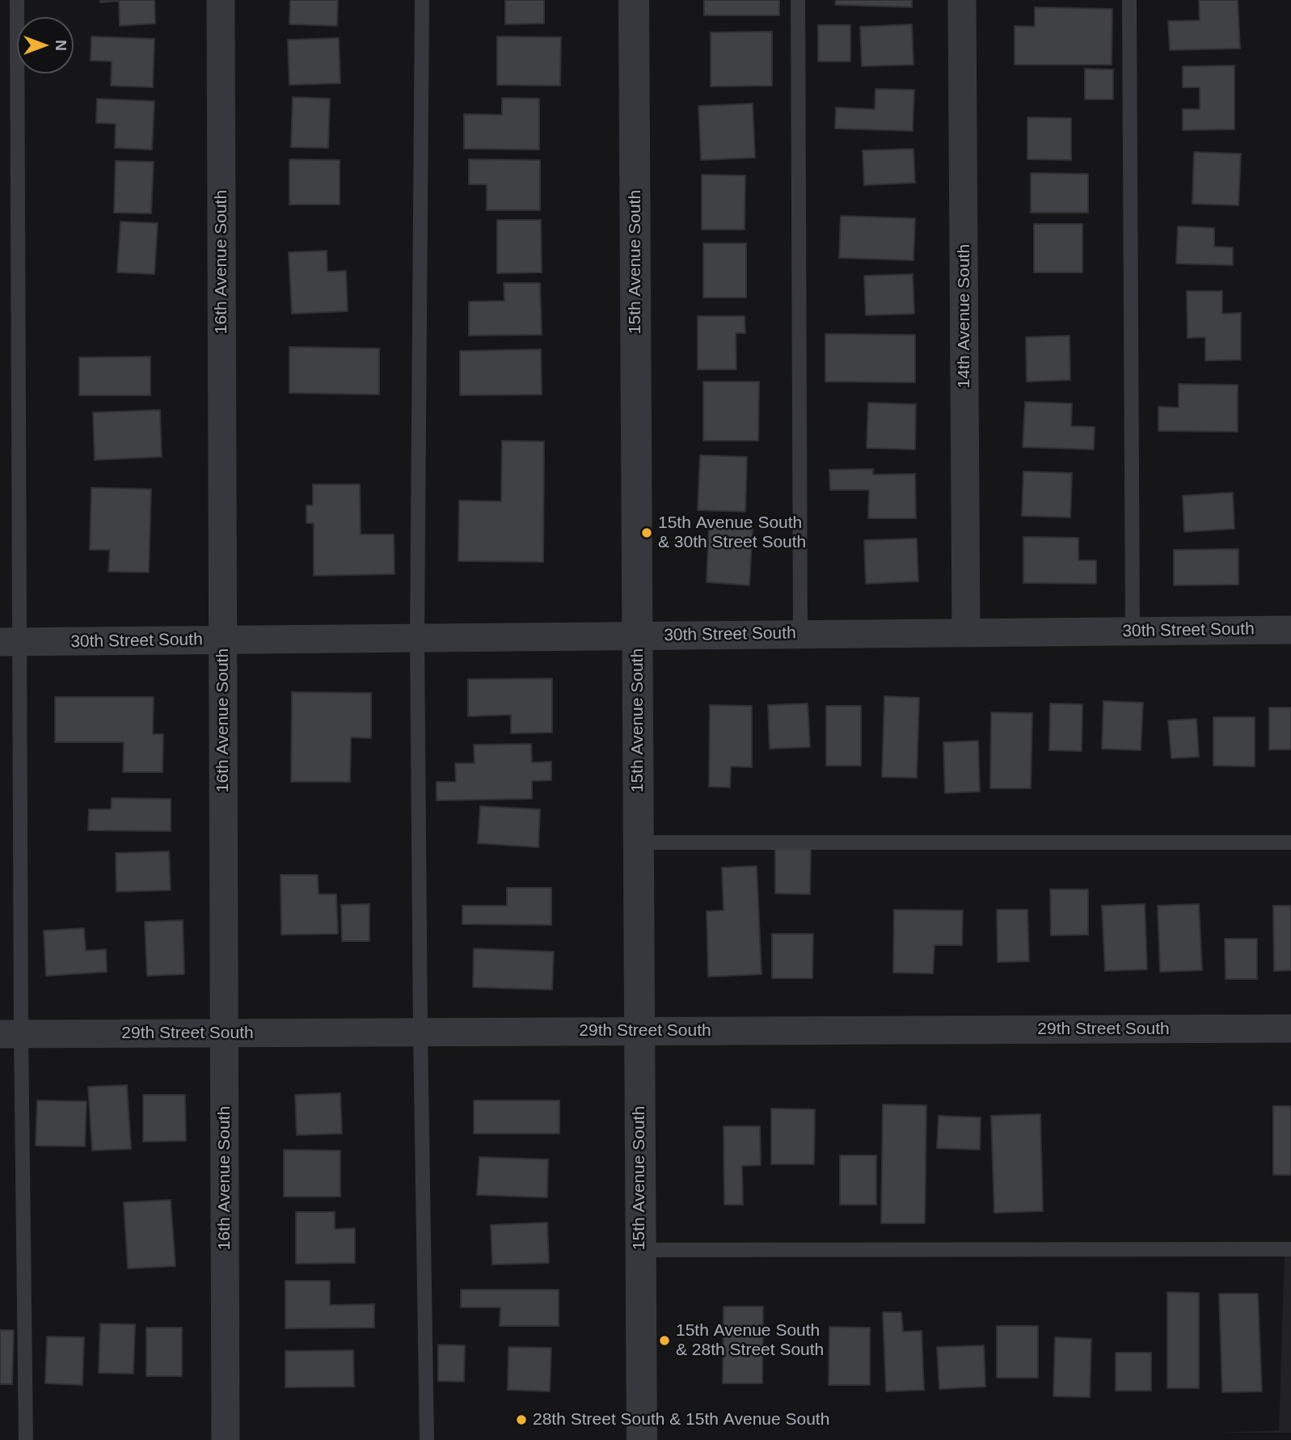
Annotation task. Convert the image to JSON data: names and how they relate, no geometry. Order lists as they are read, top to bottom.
{
  "streets": {
    "street": [
      "16th Avenue South",
      "15th Avenue South",
      "14th Avenue South",
      "30th Street South",
      "29th Street South"
    ]
  },
  "crossings": [
    ["16th Avenue South", "30th Street South"],
    ["16th Avenue South", "29th Street South"],
    ["15th Avenue South", "30th Street South"],
    ["15th Avenue South", "29th Street South"],
    ["14th Avenue South", "30th Street South"]
  ],
  "places": ["15th Avenue South & 30th Street South", "15th Avenue South & 28th Street South", "28th Street South & 15th Avenue South"],
  "north": "right"
}
